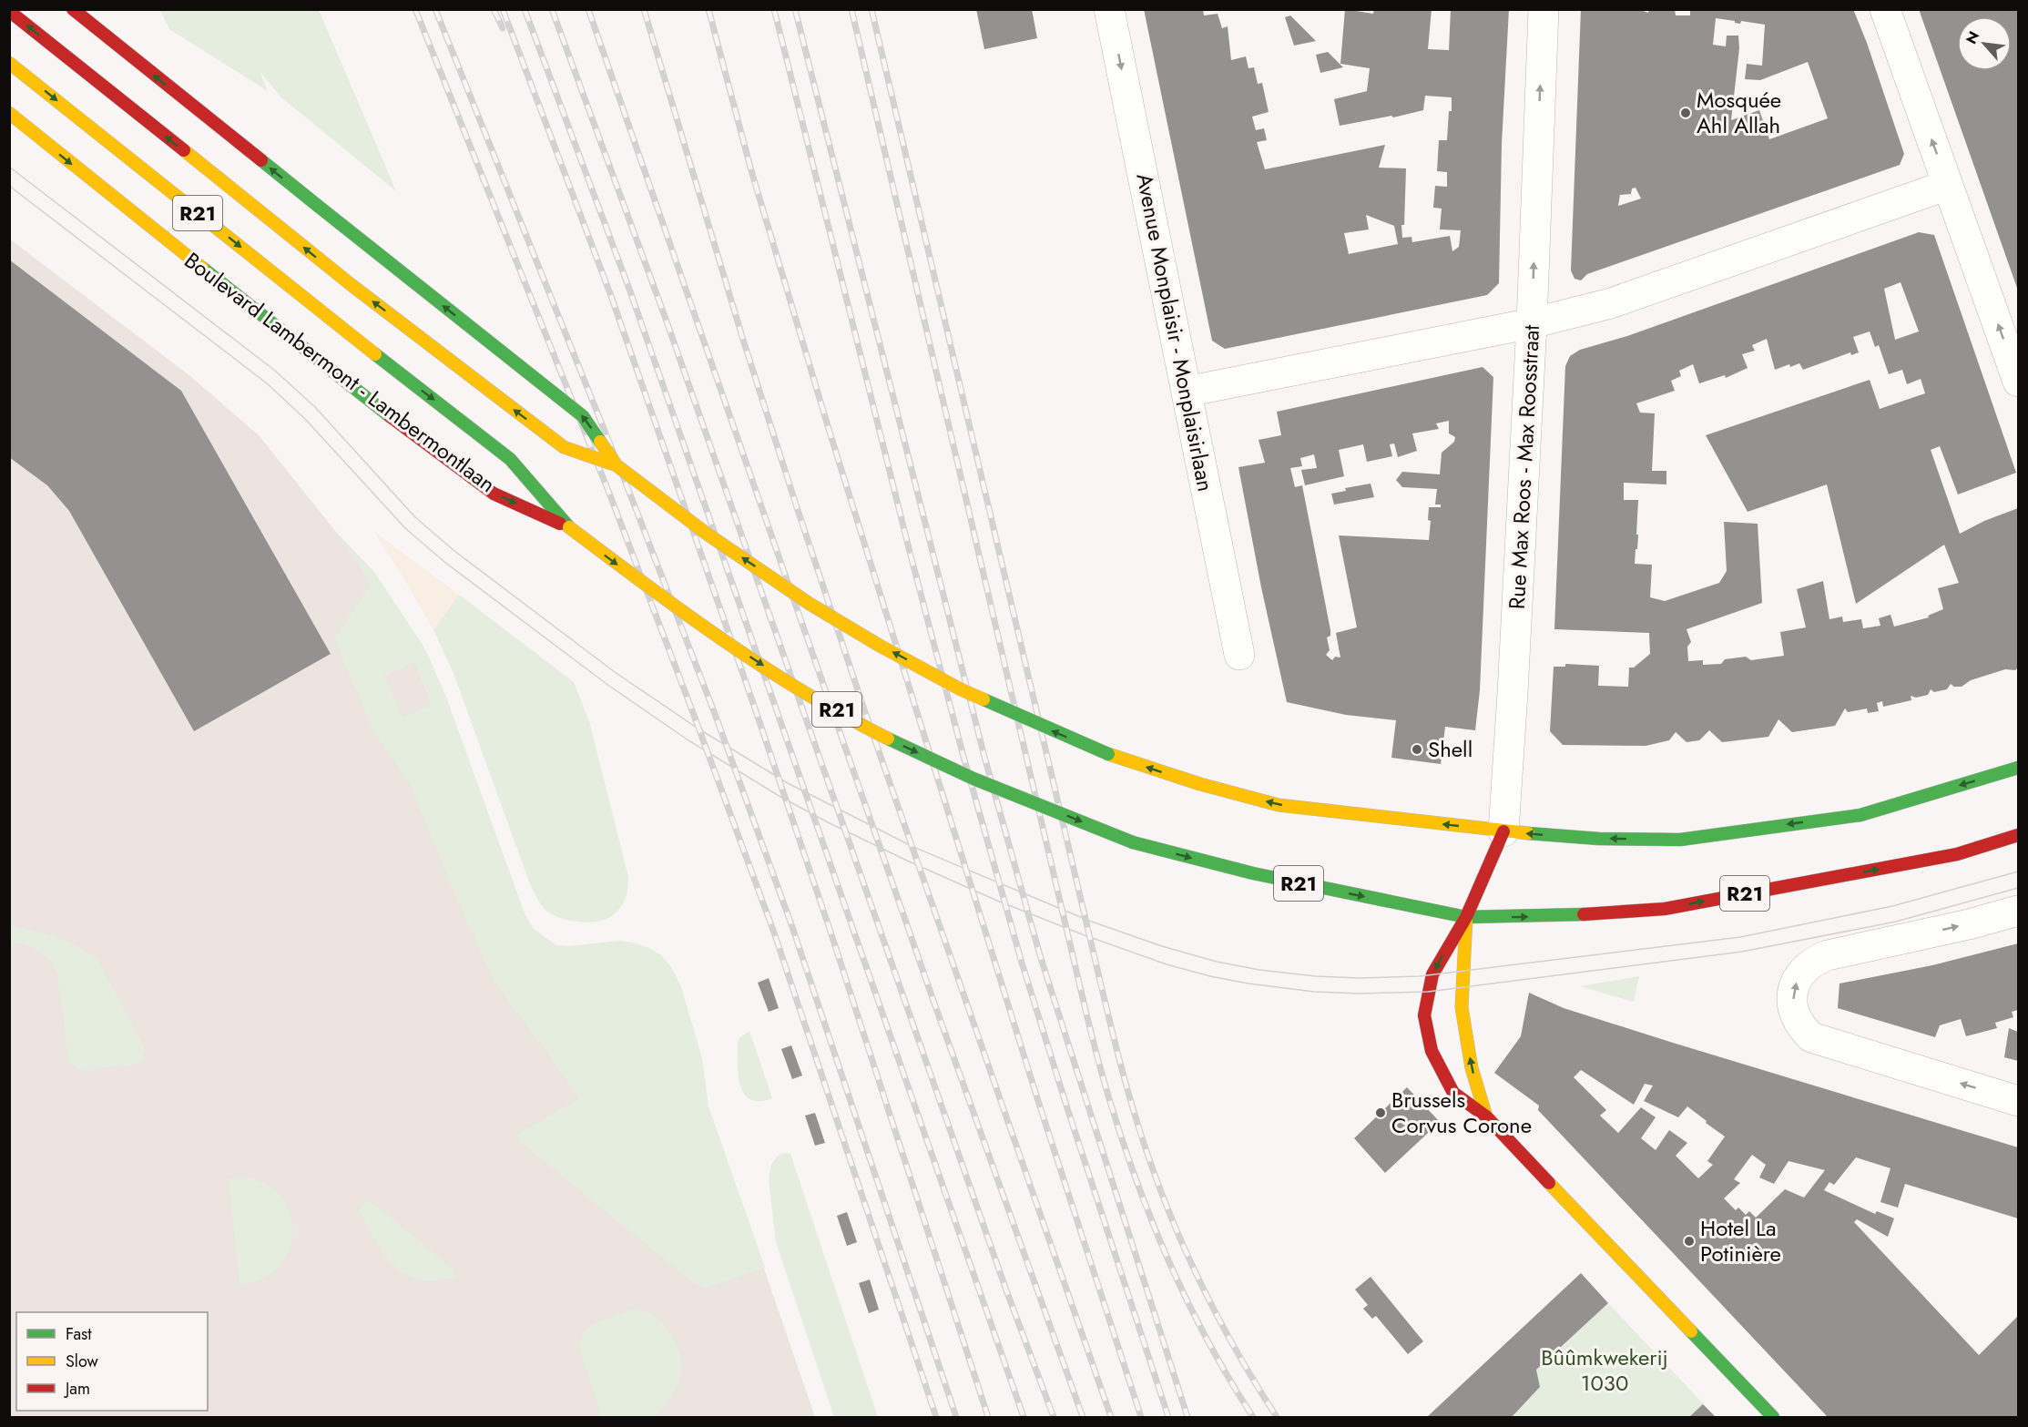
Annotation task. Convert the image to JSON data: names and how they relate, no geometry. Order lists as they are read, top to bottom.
{
  "streets": {
    "main road": ["R21", "Boulevard Lambermont - Lambermontlaan", "Rue Max Roos - Max Roosstraat"],
    "street": ["Avenue Monplaisir - Monplaisirlaan"]
  },
  "crossings": [
    ["R21", "Boulevard Lambermont - Lambermontlaan"],
    ["R21", "Rue Max Roos - Max Roosstraat"],
    ["Boulevard Lambermont - Lambermontlaan", "Rue Max Roos - Max Roosstraat"]
  ],
  "one_way": ["Avenue Monplaisir - Monplaisirlaan"],
  "parks": ["Bûûmkwekerij 1030"],
  "places": [
    "Mosquée Ahl Allah",
    "Shell",
    "Brussels Corvus Corone",
    "Hotel La Potinière"
  ],
  "legend": ["Fast", "Slow", "Jam"],
  "north": "top left"
}
